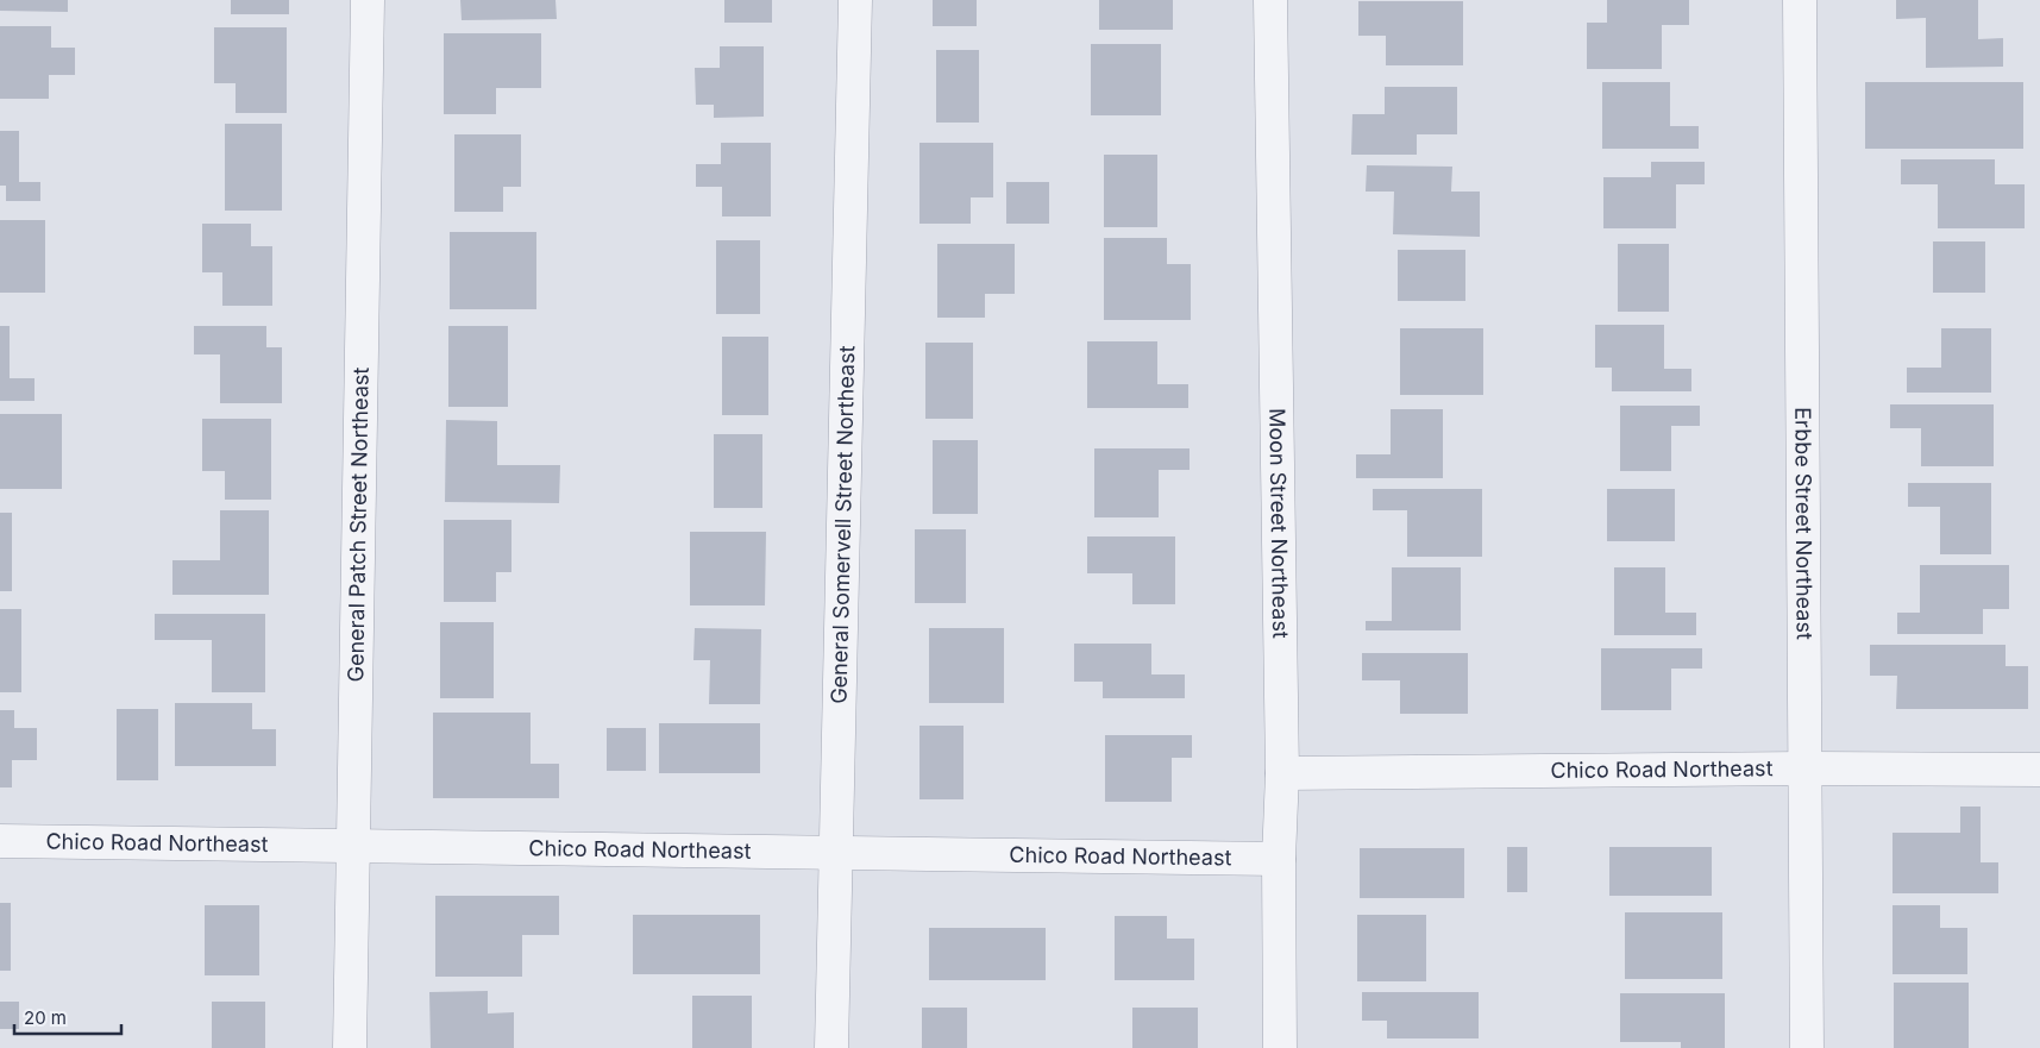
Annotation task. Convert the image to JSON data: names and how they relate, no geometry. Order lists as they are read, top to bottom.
{
  "streets": {
    "street": [
      "General Patch Street Northeast",
      "General Somervell Street Northeast",
      "Moon Street Northeast",
      "Erbbe Street Northeast",
      "Chico Road Northeast"
    ]
  },
  "crossings": [
    ["General Patch Street Northeast", "Chico Road Northeast"],
    ["General Somervell Street Northeast", "Chico Road Northeast"],
    ["Moon Street Northeast", "Chico Road Northeast"],
    ["Erbbe Street Northeast", "Chico Road Northeast"]
  ],
  "scale_bar": "20 m"
}
